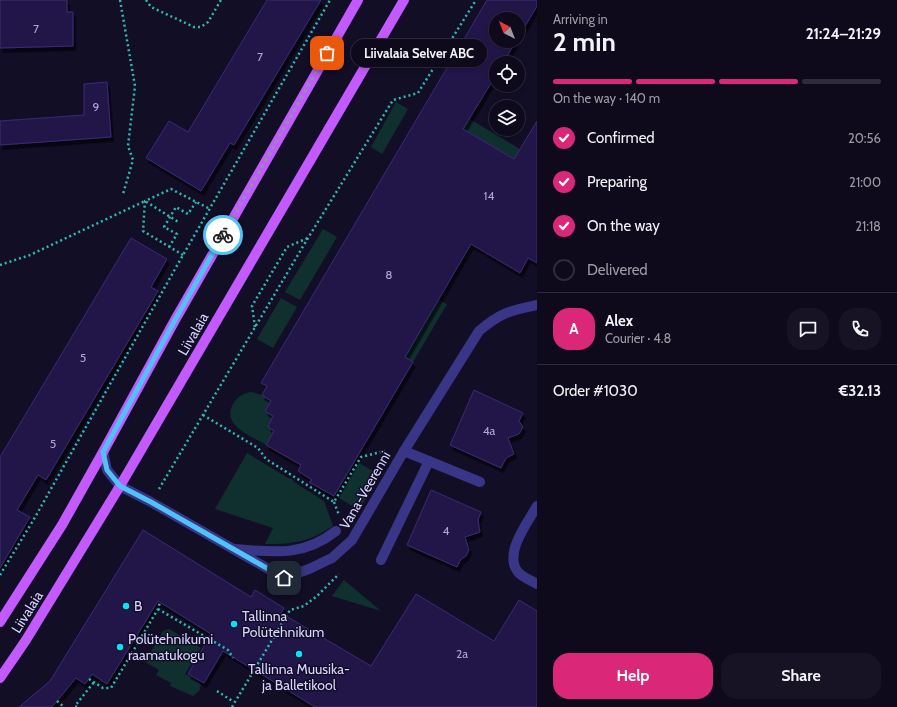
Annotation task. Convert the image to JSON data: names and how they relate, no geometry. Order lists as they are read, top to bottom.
{
  "streets": {
    "main road": ["Liivalaia"],
    "street": ["Vana-Veerenni"]
  },
  "crossings": [
    ["Liivalaia", "Vana-Veerenni"]
  ],
  "places": [
    "Liivalaia Selver ABC",
    "B",
    "Tallinna Polütehnikum",
    "Polütehnikumi raamatukogu",
    "Tallinna Muusika- ja Balletikool"
  ],
  "house_numbers": [
    "7",
    "7",
    "9",
    "14",
    "8",
    "5",
    "4a",
    "5",
    "4",
    "2a"
  ],
  "north": "top left",
  "page": {
    "heading": ["2 min", "Arriving in", "21:24–21:29"],
    "panel": [
      "Alex",
      "Courier · 4.8",
      "Order #1030",
      "€32.13"
    ],
    "bubble": "Liivalaia Selver ABC",
    "bar": "On the way · 140 m",
    "list": [
      ["Confirmed", "20:56"],
      ["Preparing", "21:00"],
      ["On the way", "21:18"],
      "Delivered"
    ],
    "round": "A",
    "buttons": ["Help", "Share"]
  }
}
